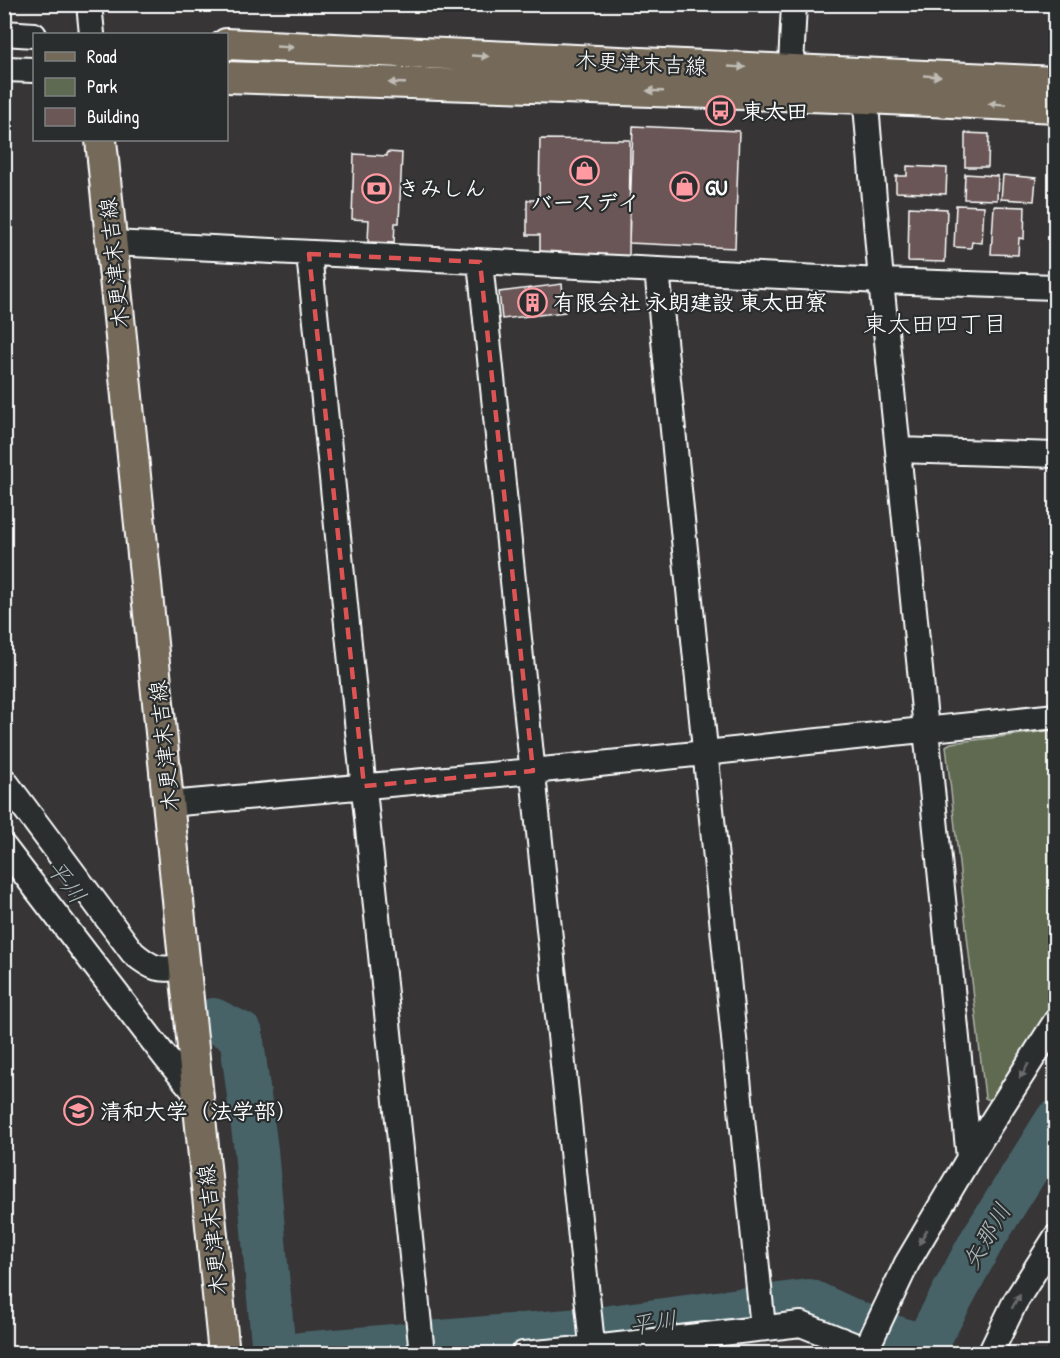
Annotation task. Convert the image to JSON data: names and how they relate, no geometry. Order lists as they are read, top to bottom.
{
  "streets": {
    "main road": ["木更津末吉線"]
  },
  "districts": ["東太田四丁目"],
  "water": ["平川", "矢那川"],
  "places": {
    "bus stop": ["東太田"],
    "shop": ["バースデイ", "GU"],
    "bank": ["きみしん"],
    "building": ["有限会社 永朗建設 東太田寮"],
    "school or university": ["清和大学（法学部）"]
  },
  "legend": ["Road", "Park", "Building"]
}
